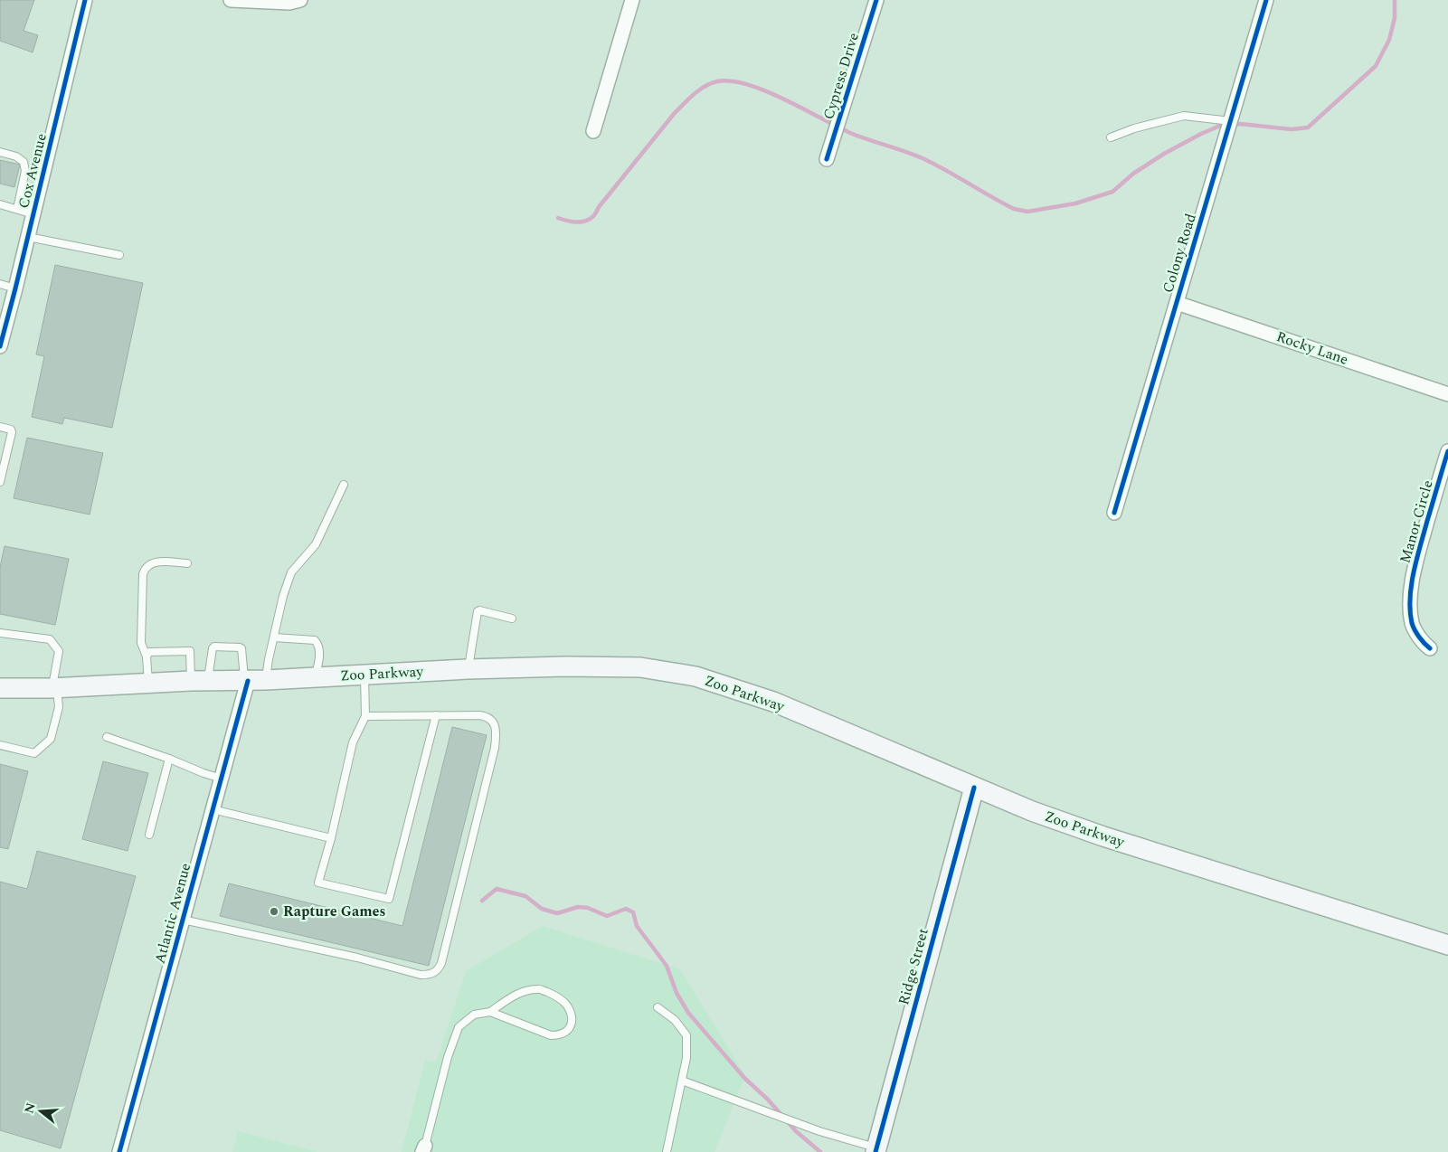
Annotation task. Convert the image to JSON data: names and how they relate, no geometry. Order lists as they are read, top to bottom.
{
  "streets": {
    "main road": ["Zoo Parkway", "Ridge Street"],
    "street": [
      "Cypress Drive",
      "Cox Avenue",
      "Colony Road",
      "Rocky Lane",
      "Manor Circle",
      "Atlantic Avenue"
    ]
  },
  "crossings": [
    ["Colony Road", "Rocky Lane"],
    ["Zoo Parkway", "Atlantic Avenue"],
    ["Zoo Parkway", "Ridge Street"]
  ],
  "places": ["Rapture Games"],
  "north": "left"
}
